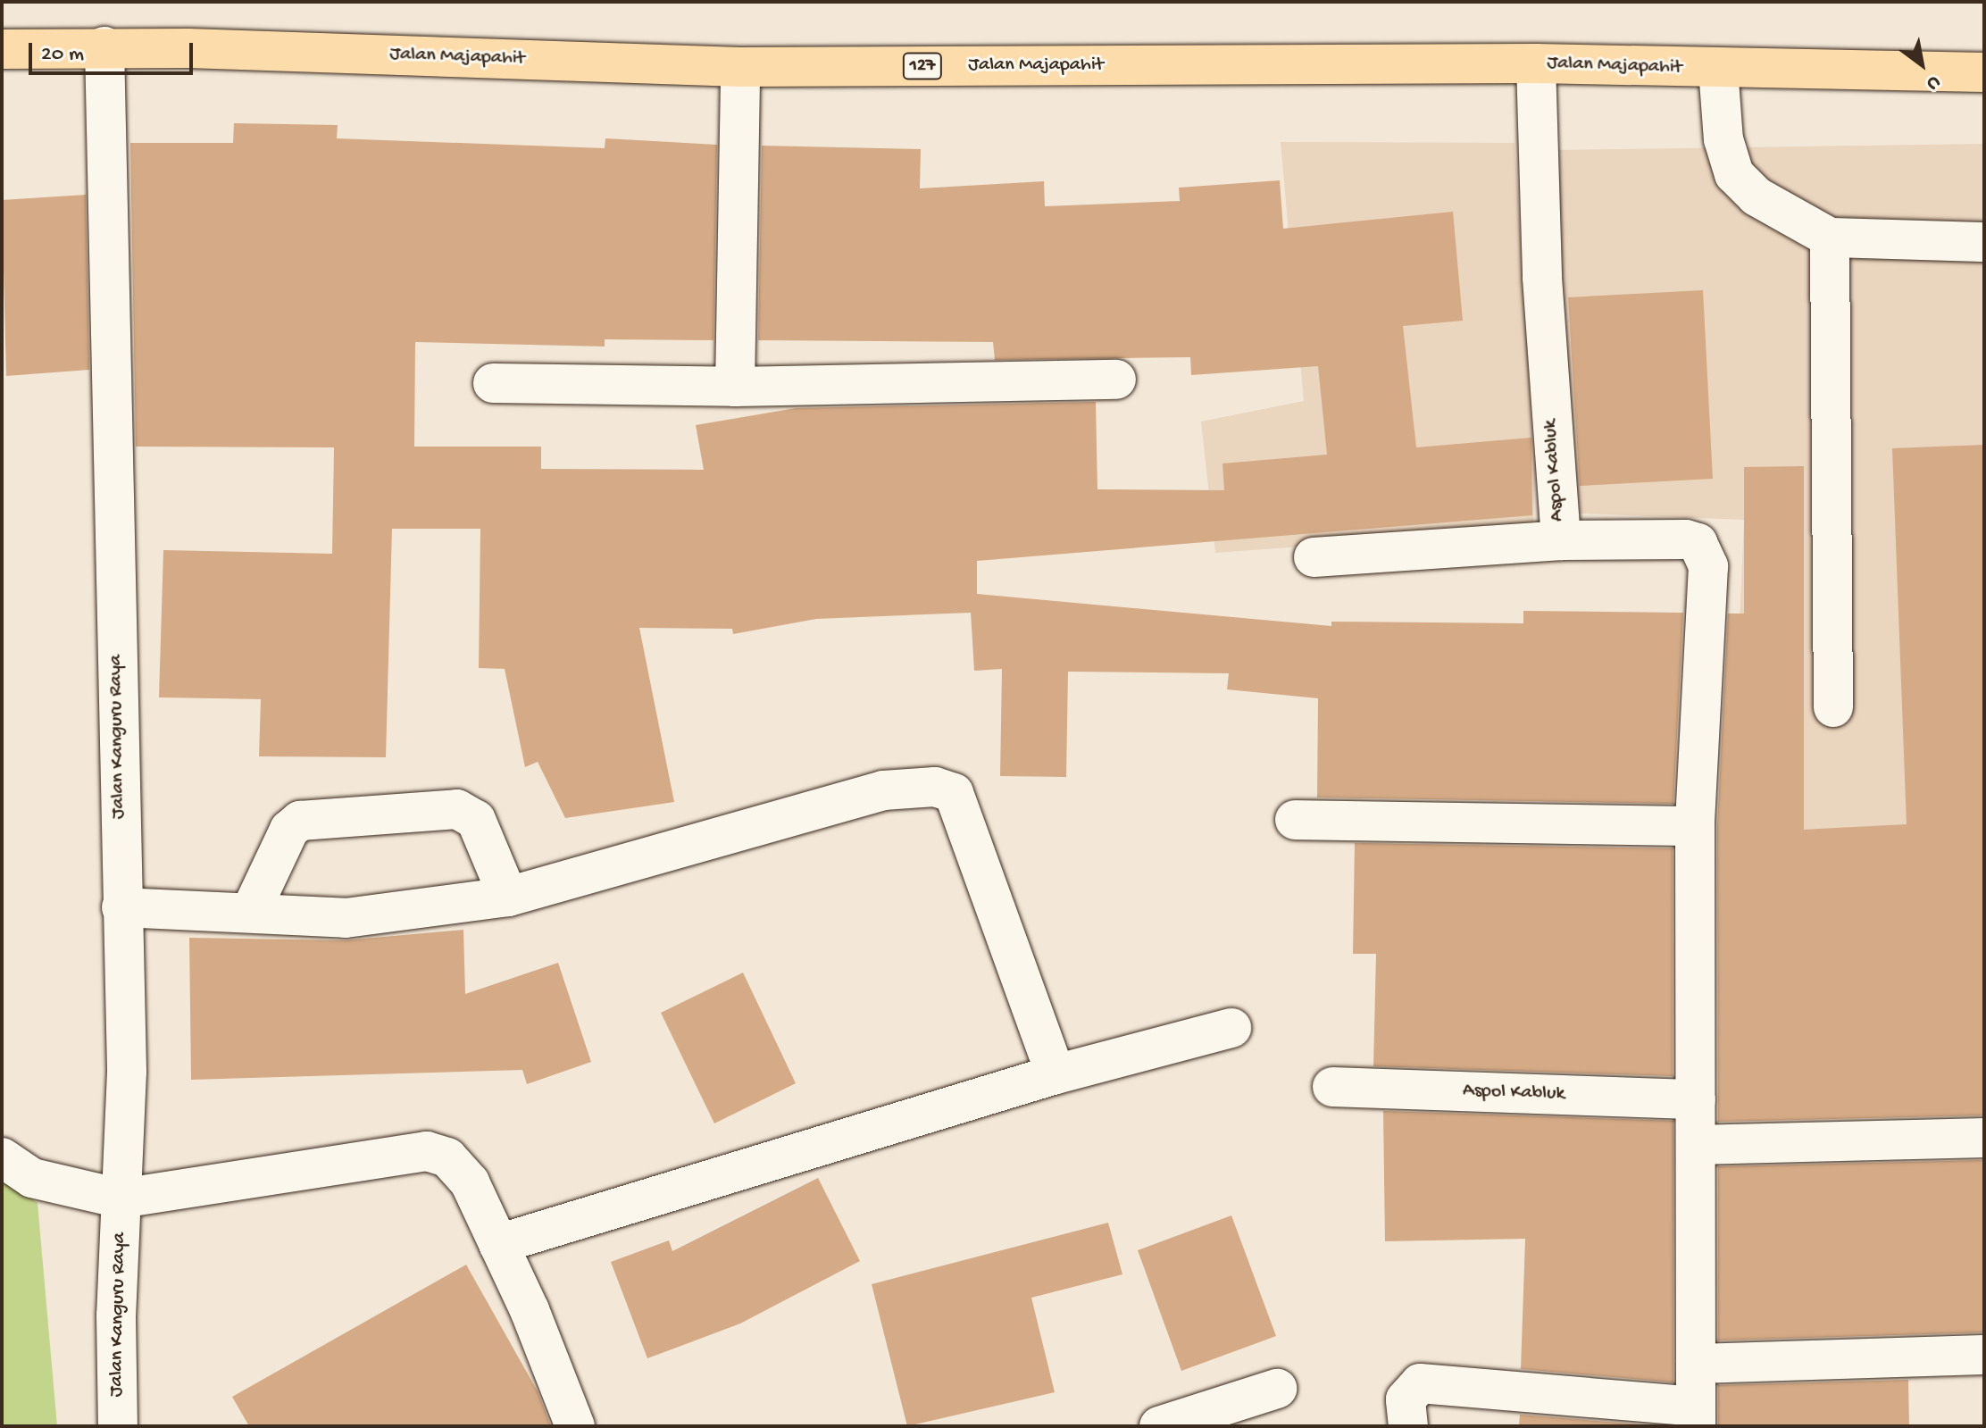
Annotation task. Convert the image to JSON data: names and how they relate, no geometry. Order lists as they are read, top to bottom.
{
  "streets": {
    "main road": ["Jalan Majapahit", "127"],
    "street": ["Aspol Kabluk", "Jalan Kanguru Raya"]
  },
  "crossings": [
    ["Jalan Majapahit", "Aspol Kabluk"],
    ["Jalan Majapahit", "Jalan Kanguru Raya"]
  ],
  "scale_bar": "20 m",
  "north": "bottom right"
}
